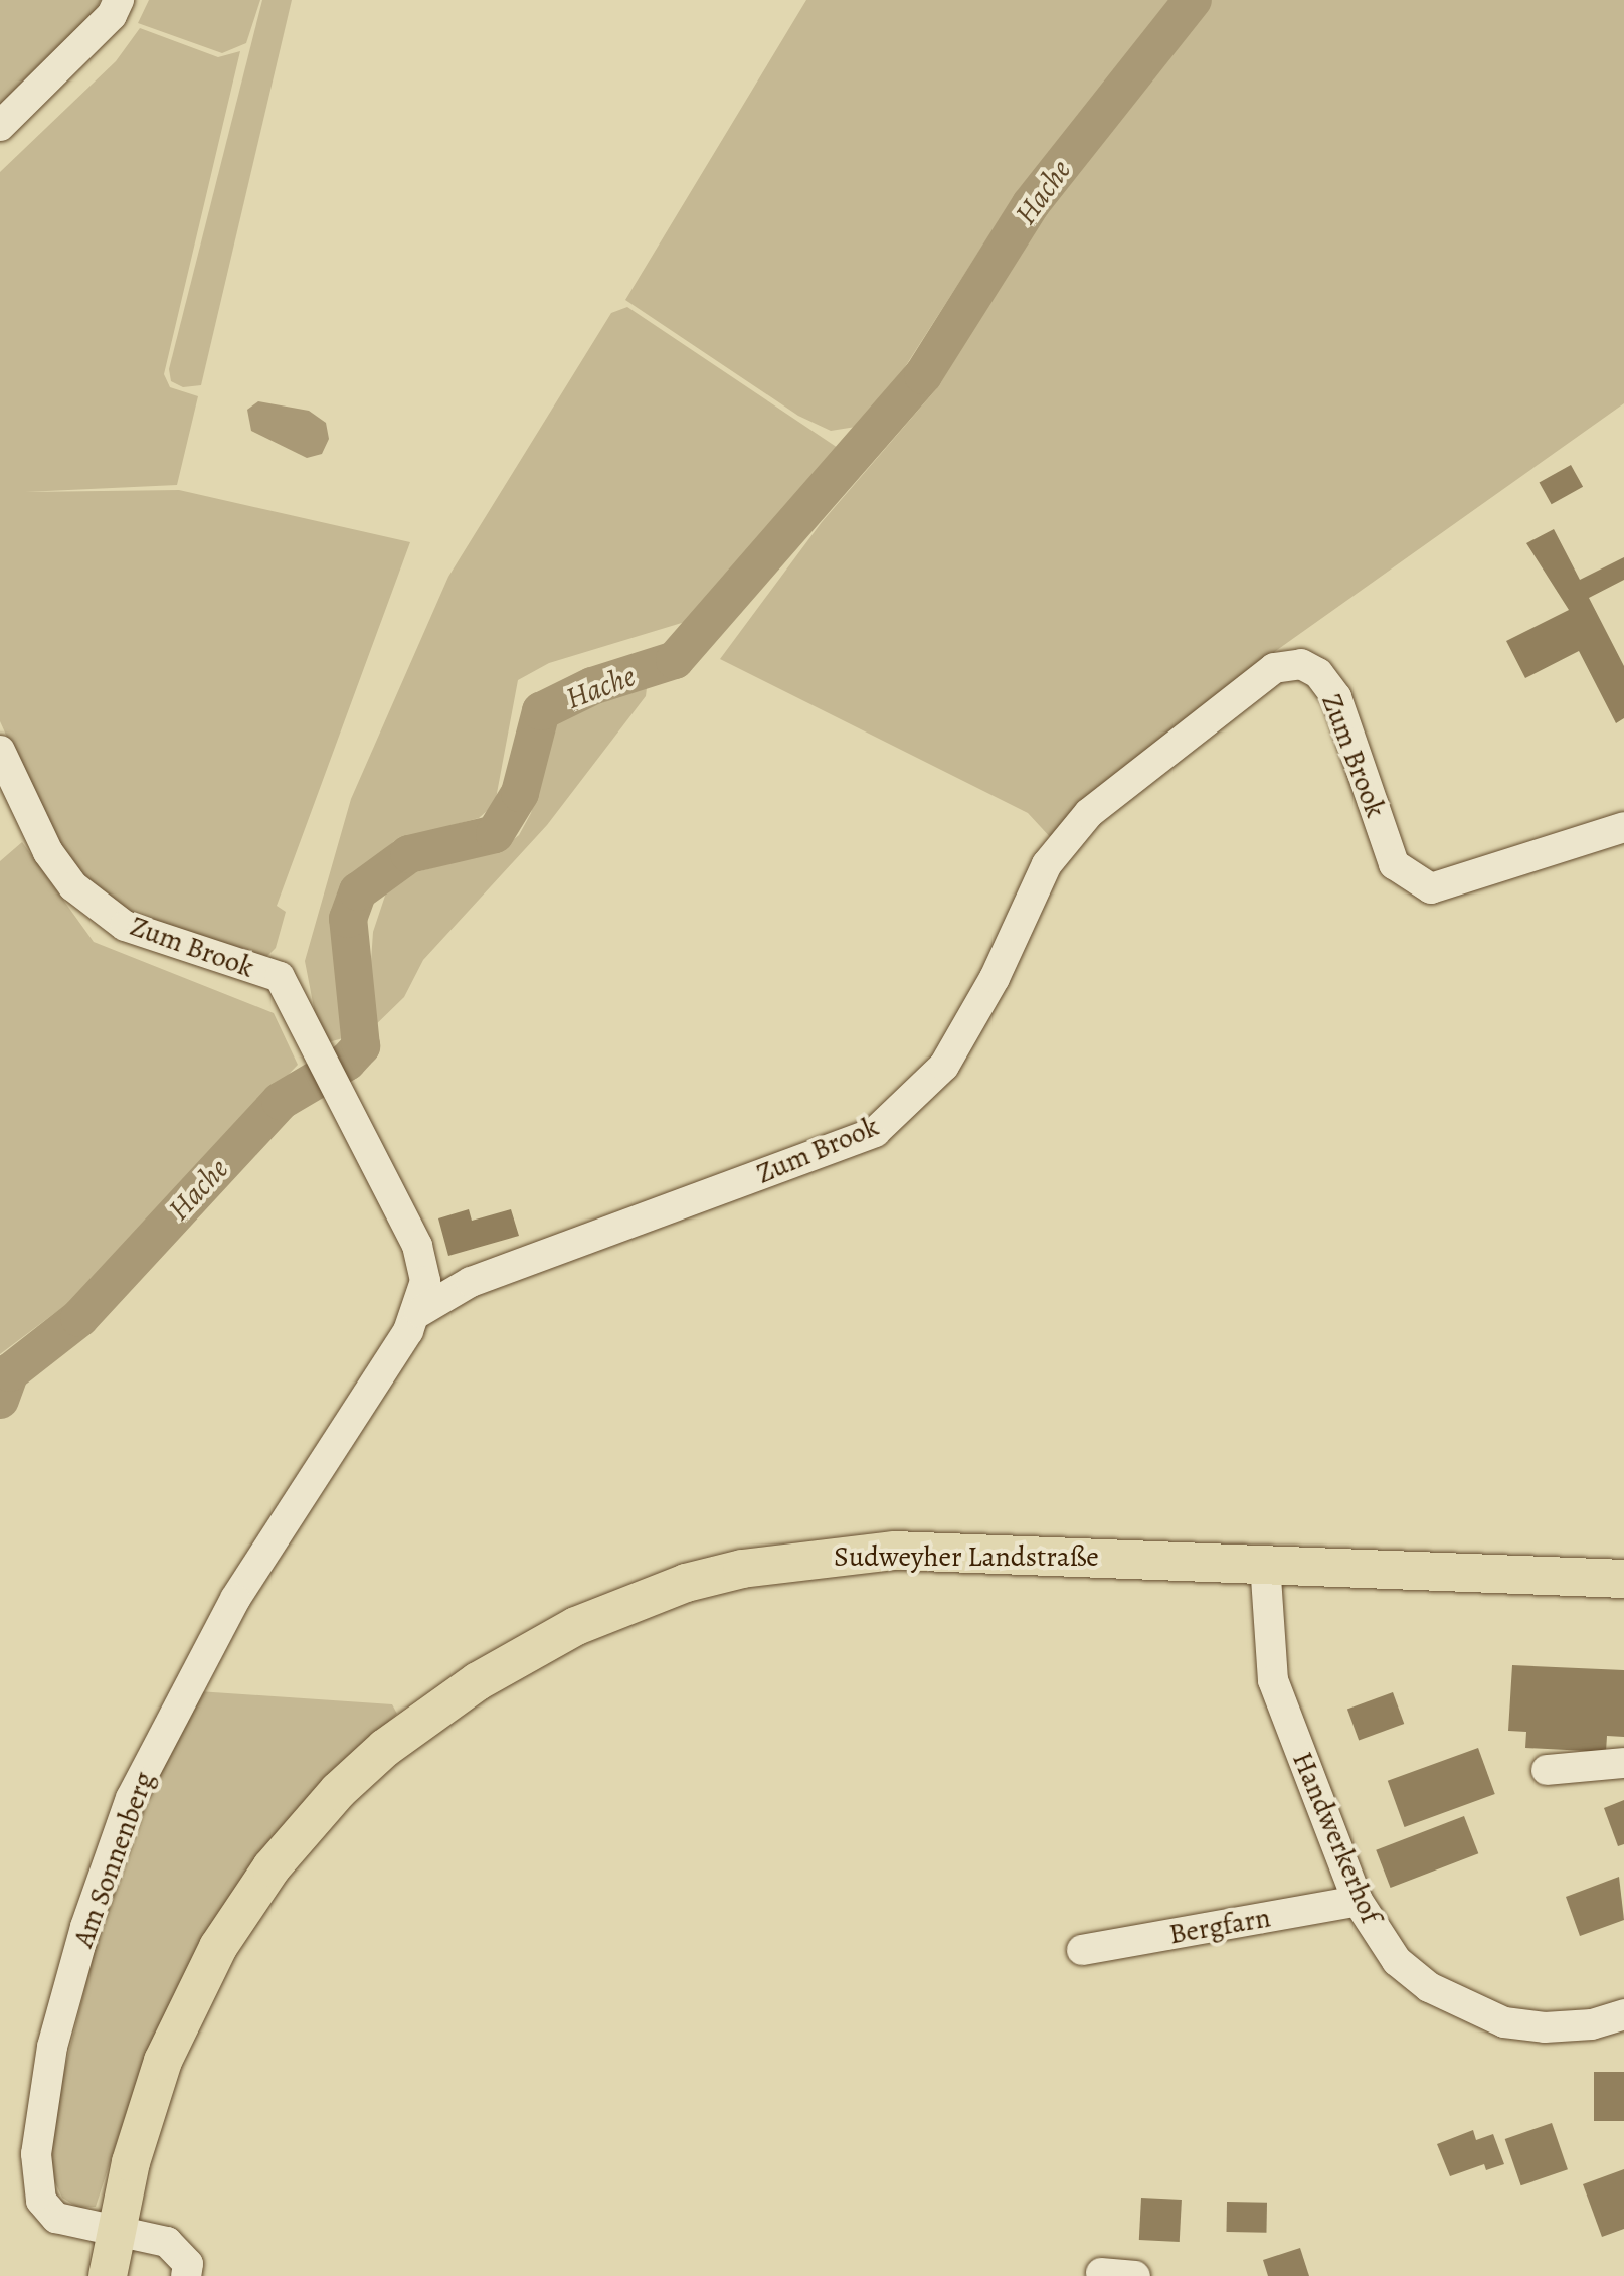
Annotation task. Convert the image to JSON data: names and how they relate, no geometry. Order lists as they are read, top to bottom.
{
  "streets": {
    "main road": ["Sudweyher Landstraße"],
    "street": [
      "Zum Brook",
      "Handwerkerhof",
      "Am Sonnenberg",
      "Bergfarn"
    ]
  },
  "crossings": [
    ["Zum Brook", "Am Sonnenberg"],
    ["Sudweyher Landstraße", "Handwerkerhof"],
    ["Sudweyher Landstraße", "Am Sonnenberg"],
    ["Handwerkerhof", "Bergfarn"]
  ],
  "water": ["Hache"]
}
